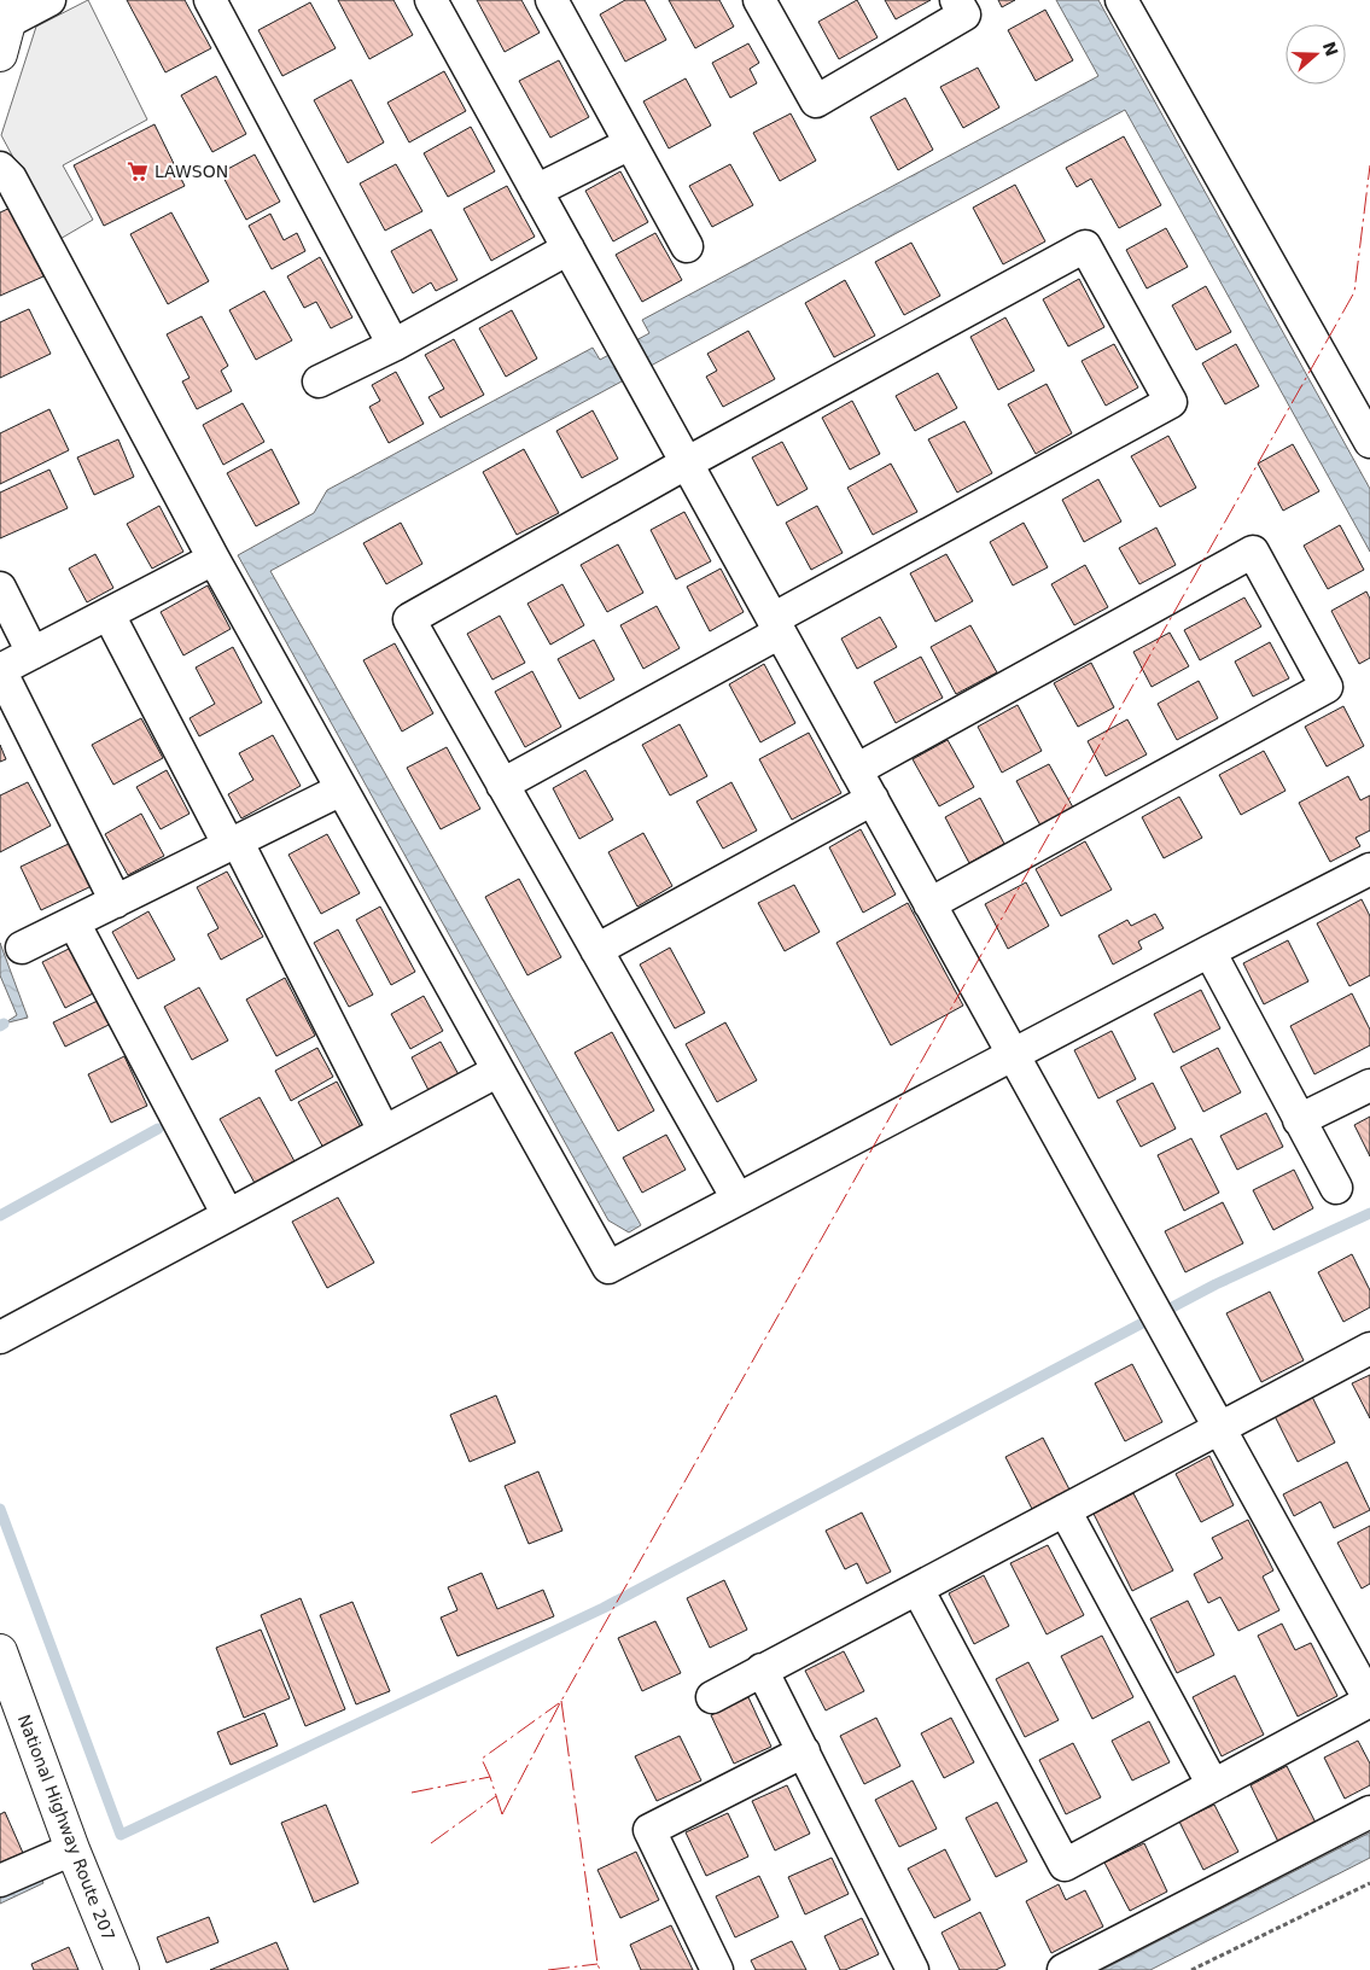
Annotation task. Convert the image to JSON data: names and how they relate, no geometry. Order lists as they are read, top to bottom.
{
  "streets": {
    "highway": ["National Highway Route 207"]
  },
  "places": {
    "supermarket": ["LAWSON"]
  },
  "north": "right"
}
